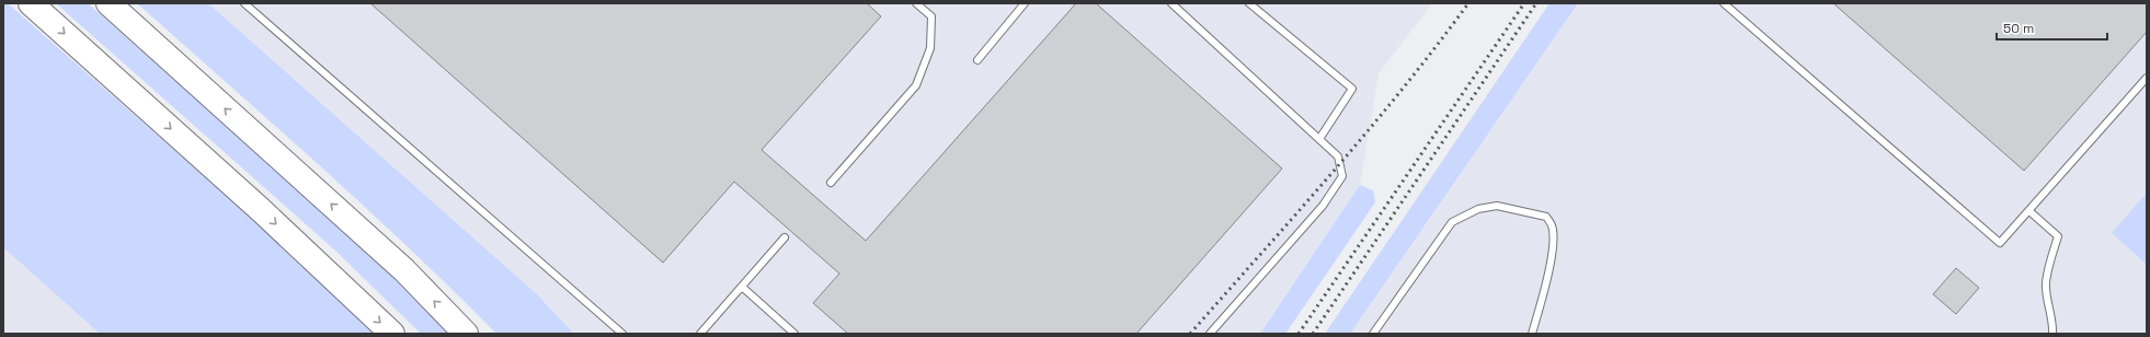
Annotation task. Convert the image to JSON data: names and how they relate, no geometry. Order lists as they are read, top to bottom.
{
  "scale_bar": "50 m"
}
